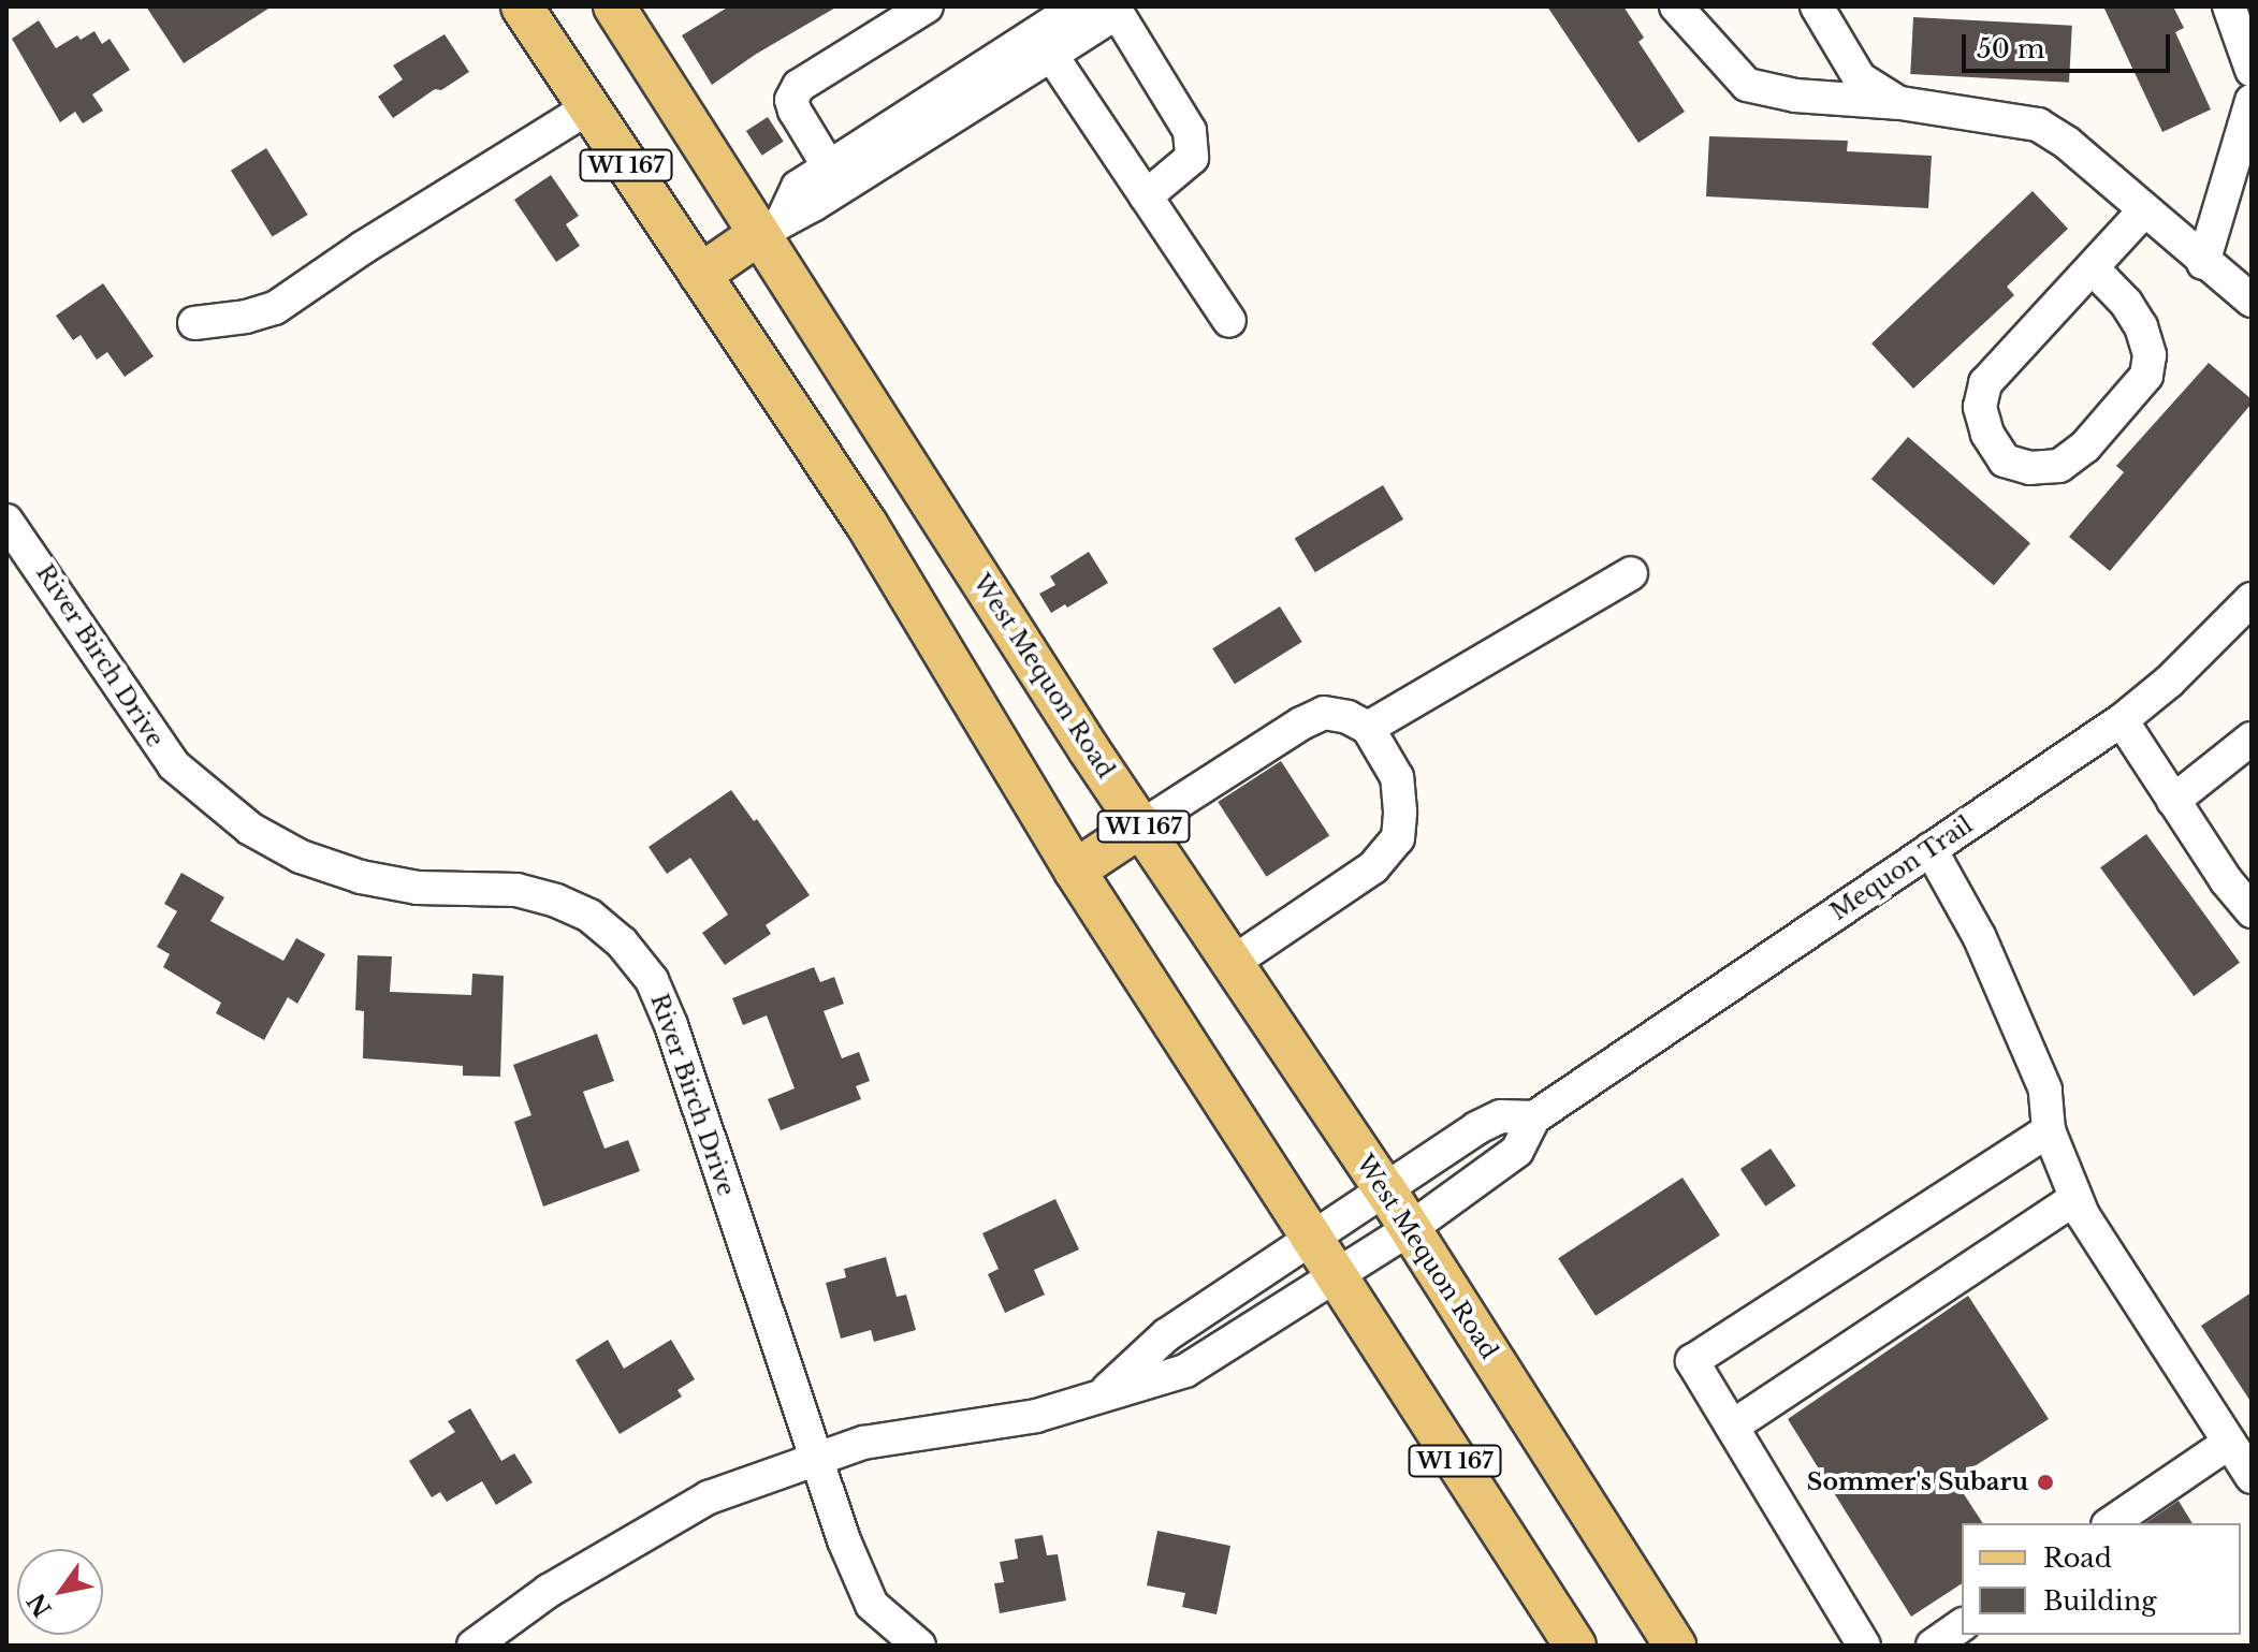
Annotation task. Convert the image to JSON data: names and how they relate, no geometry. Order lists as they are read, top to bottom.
{
  "streets": {
    "main road": ["WI 167", "West Mequon Road"],
    "street": ["River Birch Drive", "Mequon Trail"]
  },
  "crossings": [
    ["WI 167", "Mequon Trail"],
    ["River Birch Drive", "Mequon Trail"],
    ["West Mequon Road", "Mequon Trail"]
  ],
  "places": ["Sommer's Subaru"],
  "legend": ["Road", "Building"],
  "scale_bar": "50 m",
  "north": "bottom left"
}
